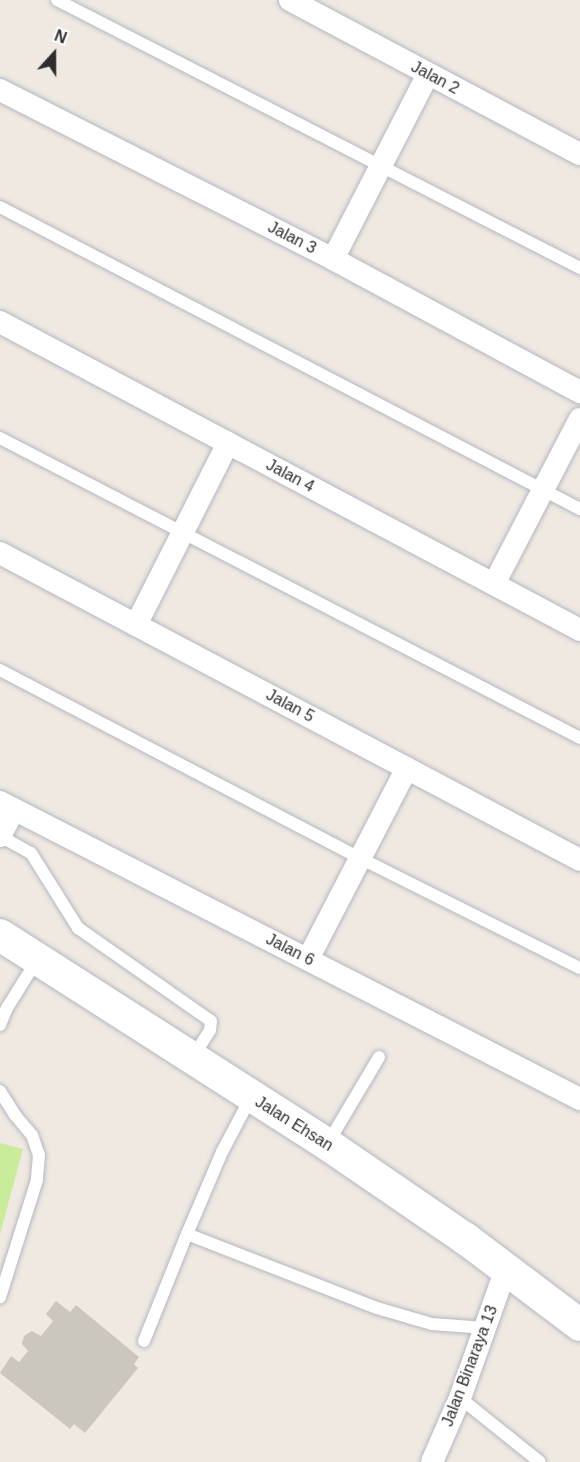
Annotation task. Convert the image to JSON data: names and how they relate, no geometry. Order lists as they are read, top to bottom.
{
  "streets": {
    "main road": ["Jalan Ehsan"],
    "street": [
      "Jalan 2",
      "Jalan 3",
      "Jalan 4",
      "Jalan 5",
      "Jalan 6",
      "Jalan Binaraya 13"
    ]
  },
  "crossings": [
    ["Jalan Ehsan", "Jalan Binaraya 13"]
  ],
  "north": "top"
}
